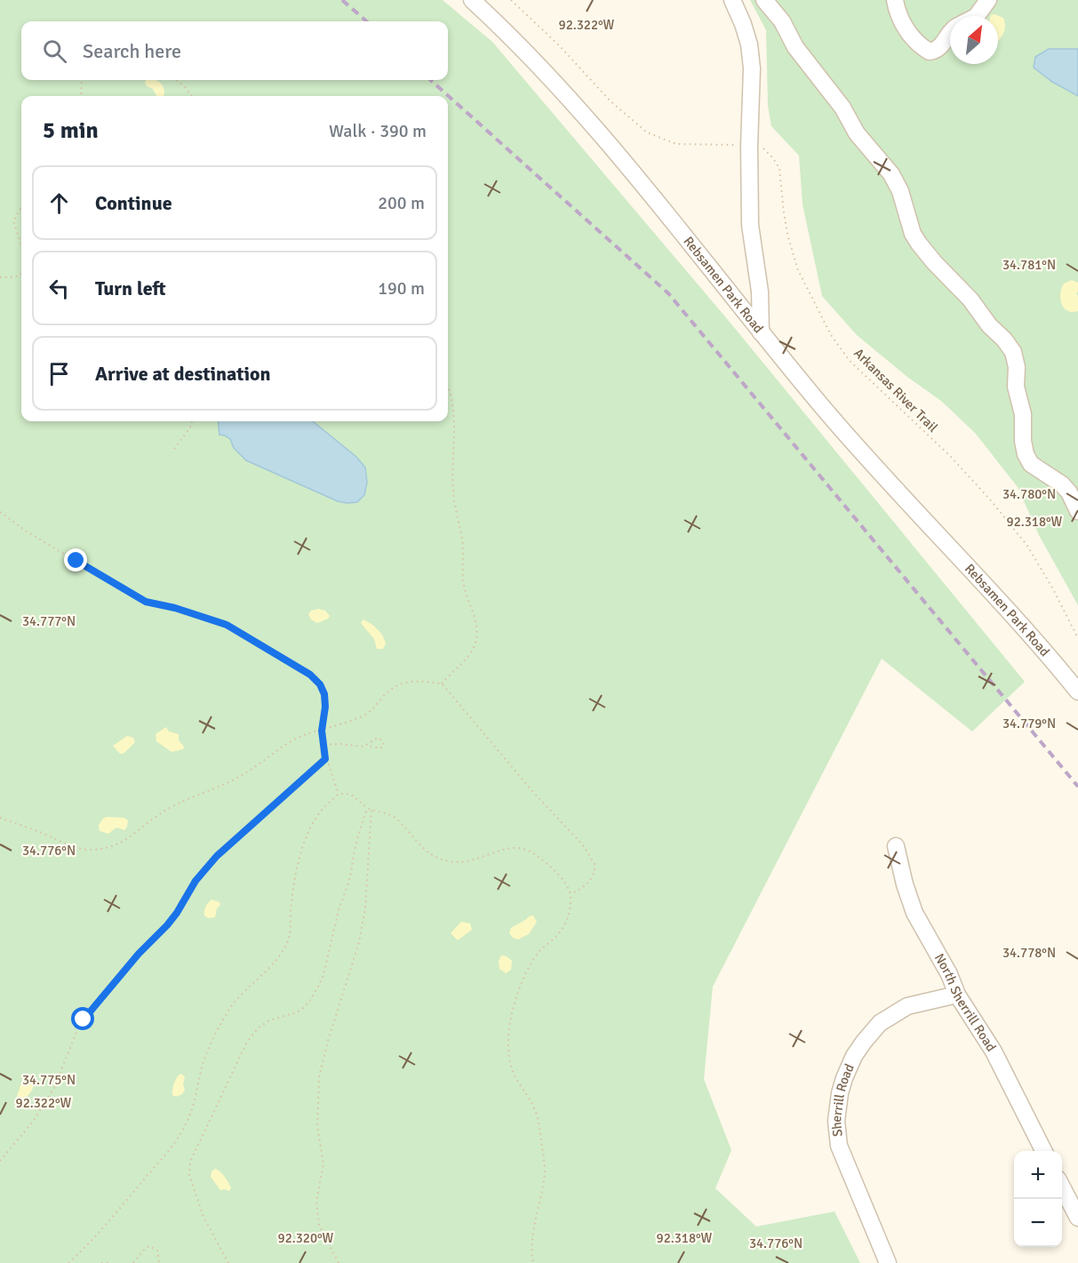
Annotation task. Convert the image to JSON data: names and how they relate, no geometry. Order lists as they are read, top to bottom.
{
  "streets": {
    "street": ["Rebsamen Park Road", "North Sherrill Road", "Sherrill Road"],
    "path": ["Arkansas River Trail"]
  },
  "crossings": [
    ["North Sherrill Road", "Sherrill Road"]
  ],
  "north": "top right",
  "page": {
    "search": "Search here",
    "heading": ["5 min", "Walk · 390 m"],
    "list": [
      ["Continue", "200 m"],
      ["Turn left", "190 m"],
      "Arrive at destination"
    ],
    "map_buttons": ["+", "−"]
  },
  "coordinates": [
    "92.322°W",
    "34.781°N",
    "34.780°N",
    "92.318°W",
    "34.777°N",
    "34.779°N",
    "34.776°N",
    "34.778°N",
    "34.775°N",
    "92.320°W"
  ]
}
